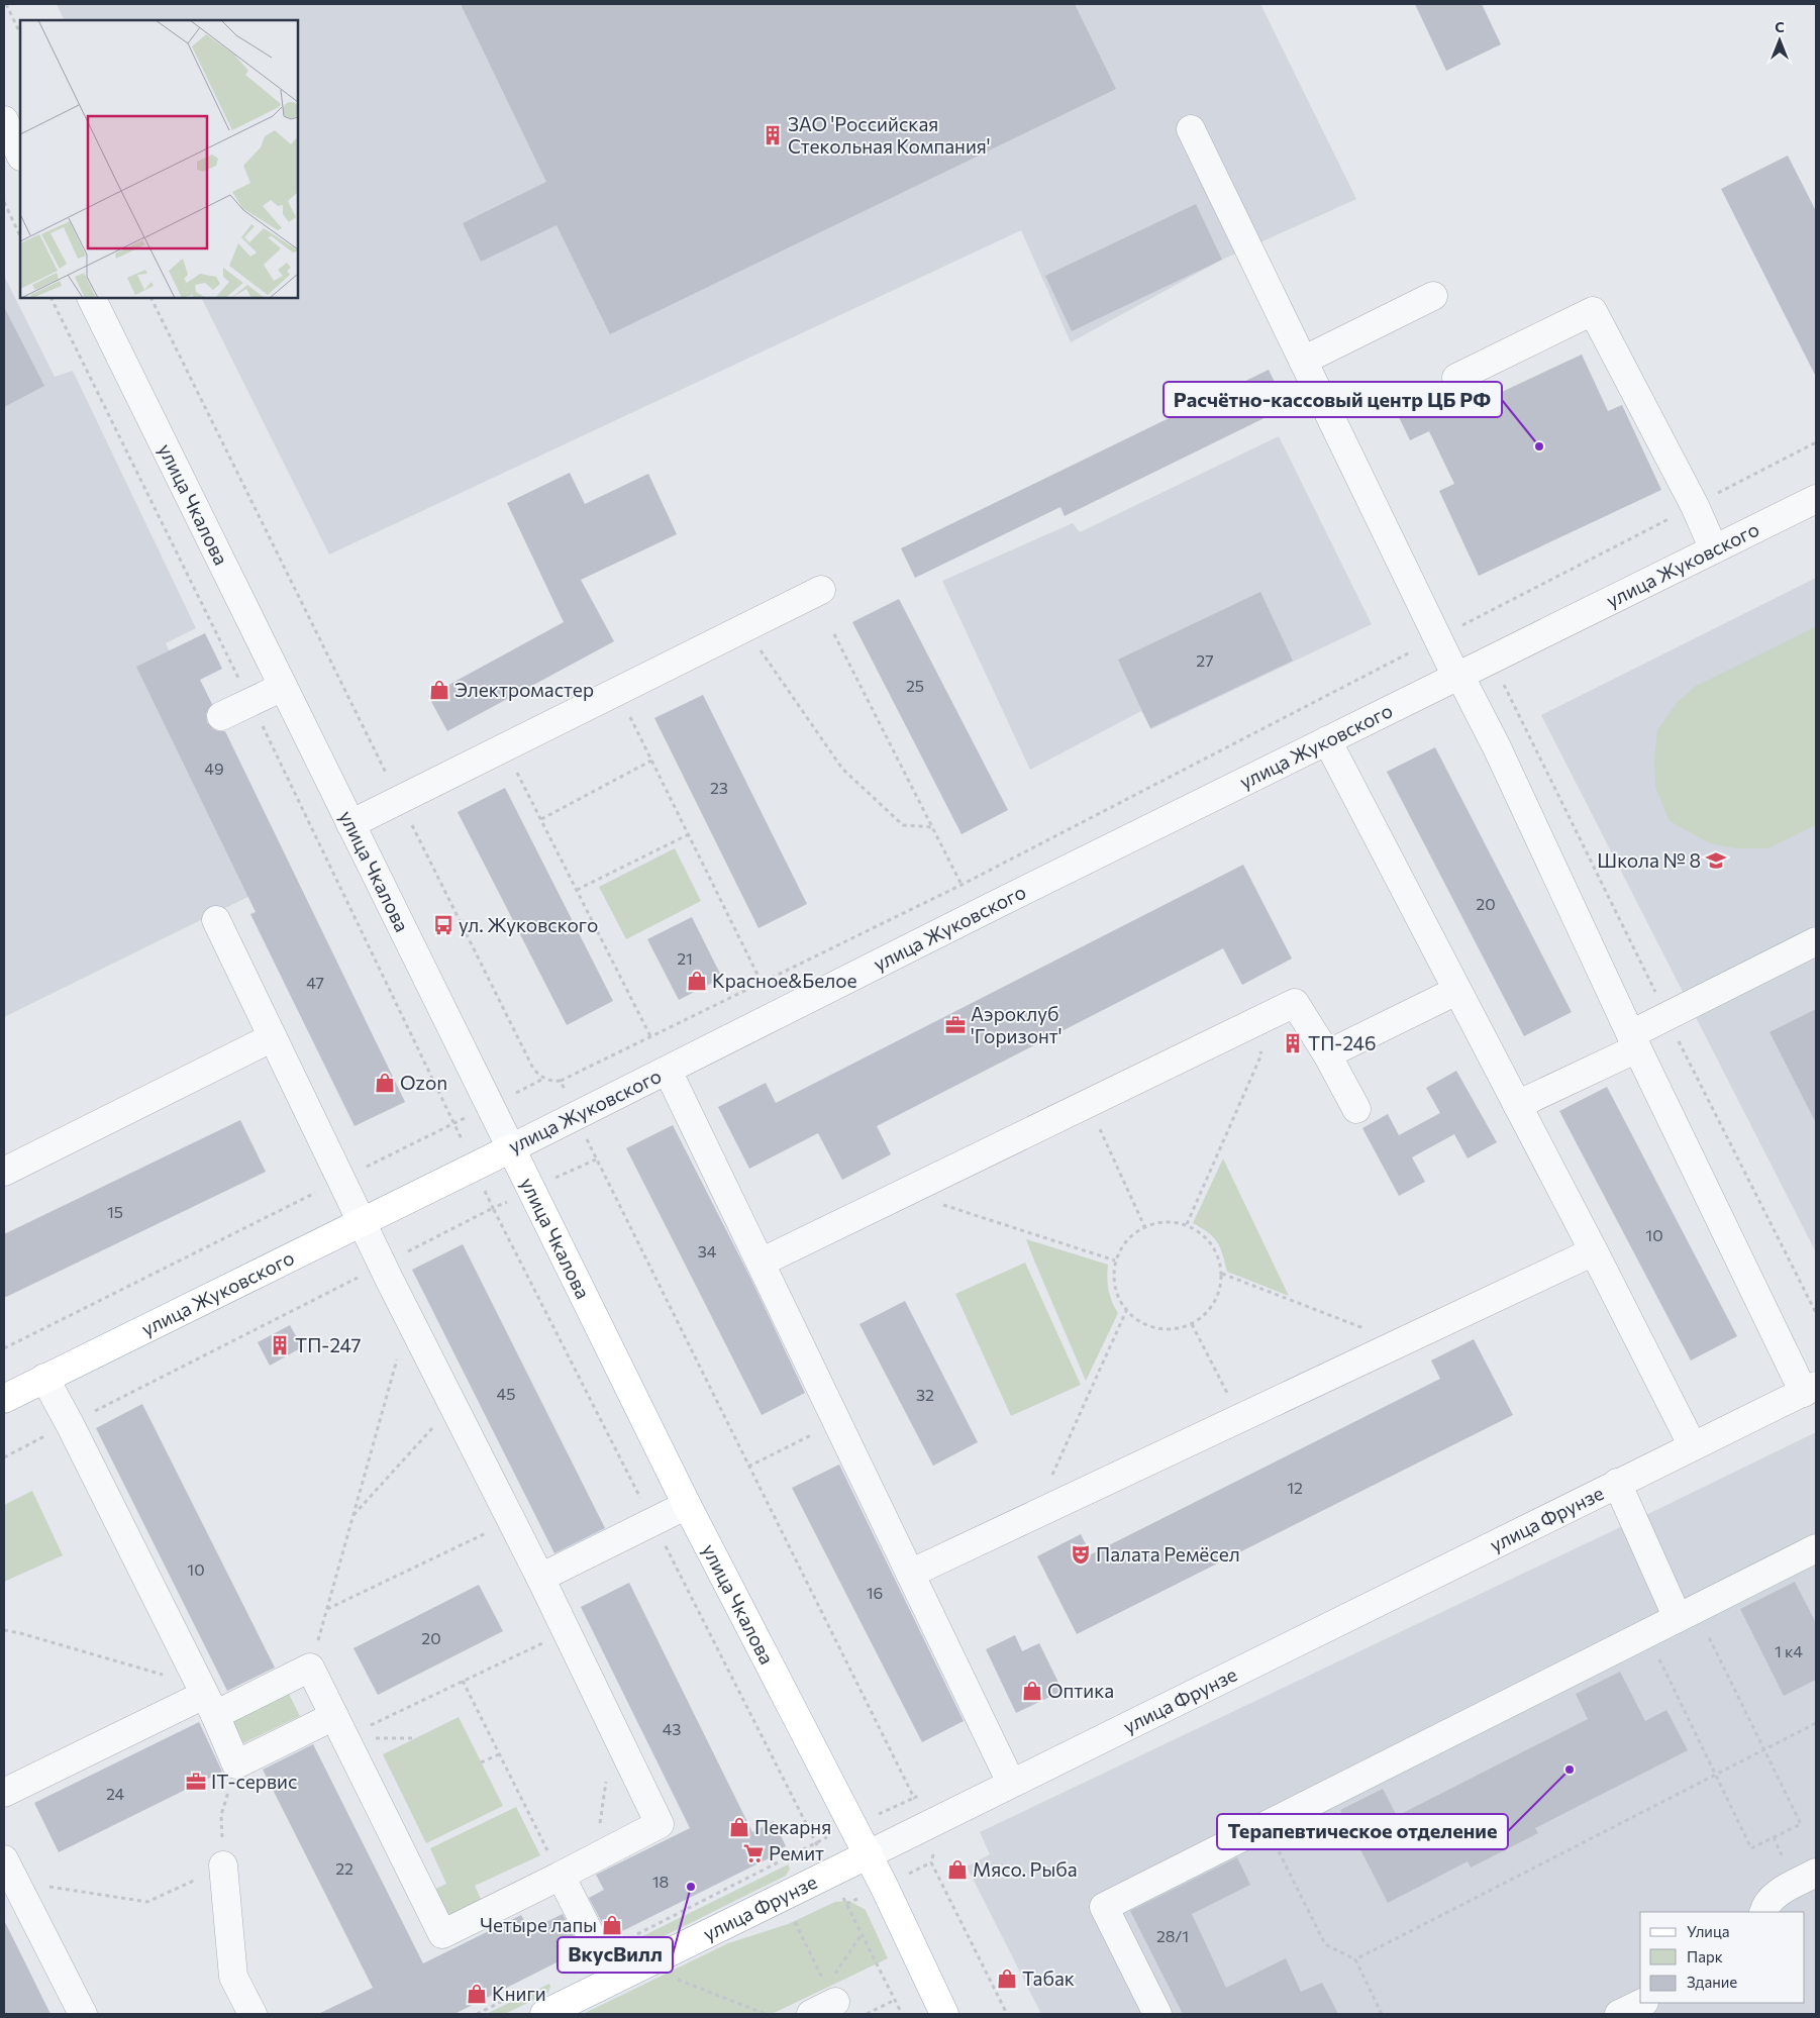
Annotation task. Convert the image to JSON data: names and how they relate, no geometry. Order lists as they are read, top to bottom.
{
  "streets": {
    "main road": ["улица Чкалова", "улица Жуковского", "улица Фрунзе"]
  },
  "crossings": [
    ["улица Чкалова", "улица Жуковского"],
    ["улица Чкалова", "улица Фрунзе"]
  ],
  "places": {
    "building": ["ЗАО 'Российская Стекольная Компания'", "ТП-246", "ТП-247"],
    "other": ["Расчётно-кассовый центр ЦБ РФ", "Терапевтическое отделение", "ВкусВилл"],
    "shop": [
      "Электромастер",
      "Красное&Белое",
      "Ozon",
      "Оптика",
      "Пекарня",
      "Мясо. Рыба",
      "Четыре лапы",
      "Табак",
      "Книги"
    ],
    "school or university": ["Школа № 8"],
    "bus stop": ["ул. Жуковского"],
    "office": ["Аэроклуб 'Горизонт'", "IT-сервис"],
    "theatre": ["Палата Ремёсел"],
    "supermarket": ["Ремит"]
  },
  "house_numbers": [
    "27",
    "25",
    "49",
    "23",
    "20",
    "21",
    "47",
    "15",
    "10",
    "34",
    "45",
    "32",
    "12",
    "10",
    "16",
    "20",
    "1 к4",
    "43",
    "24",
    "22",
    "18",
    "28/1"
  ],
  "legend": ["Улица", "Парк", "Здание"],
  "north": "top"
}
